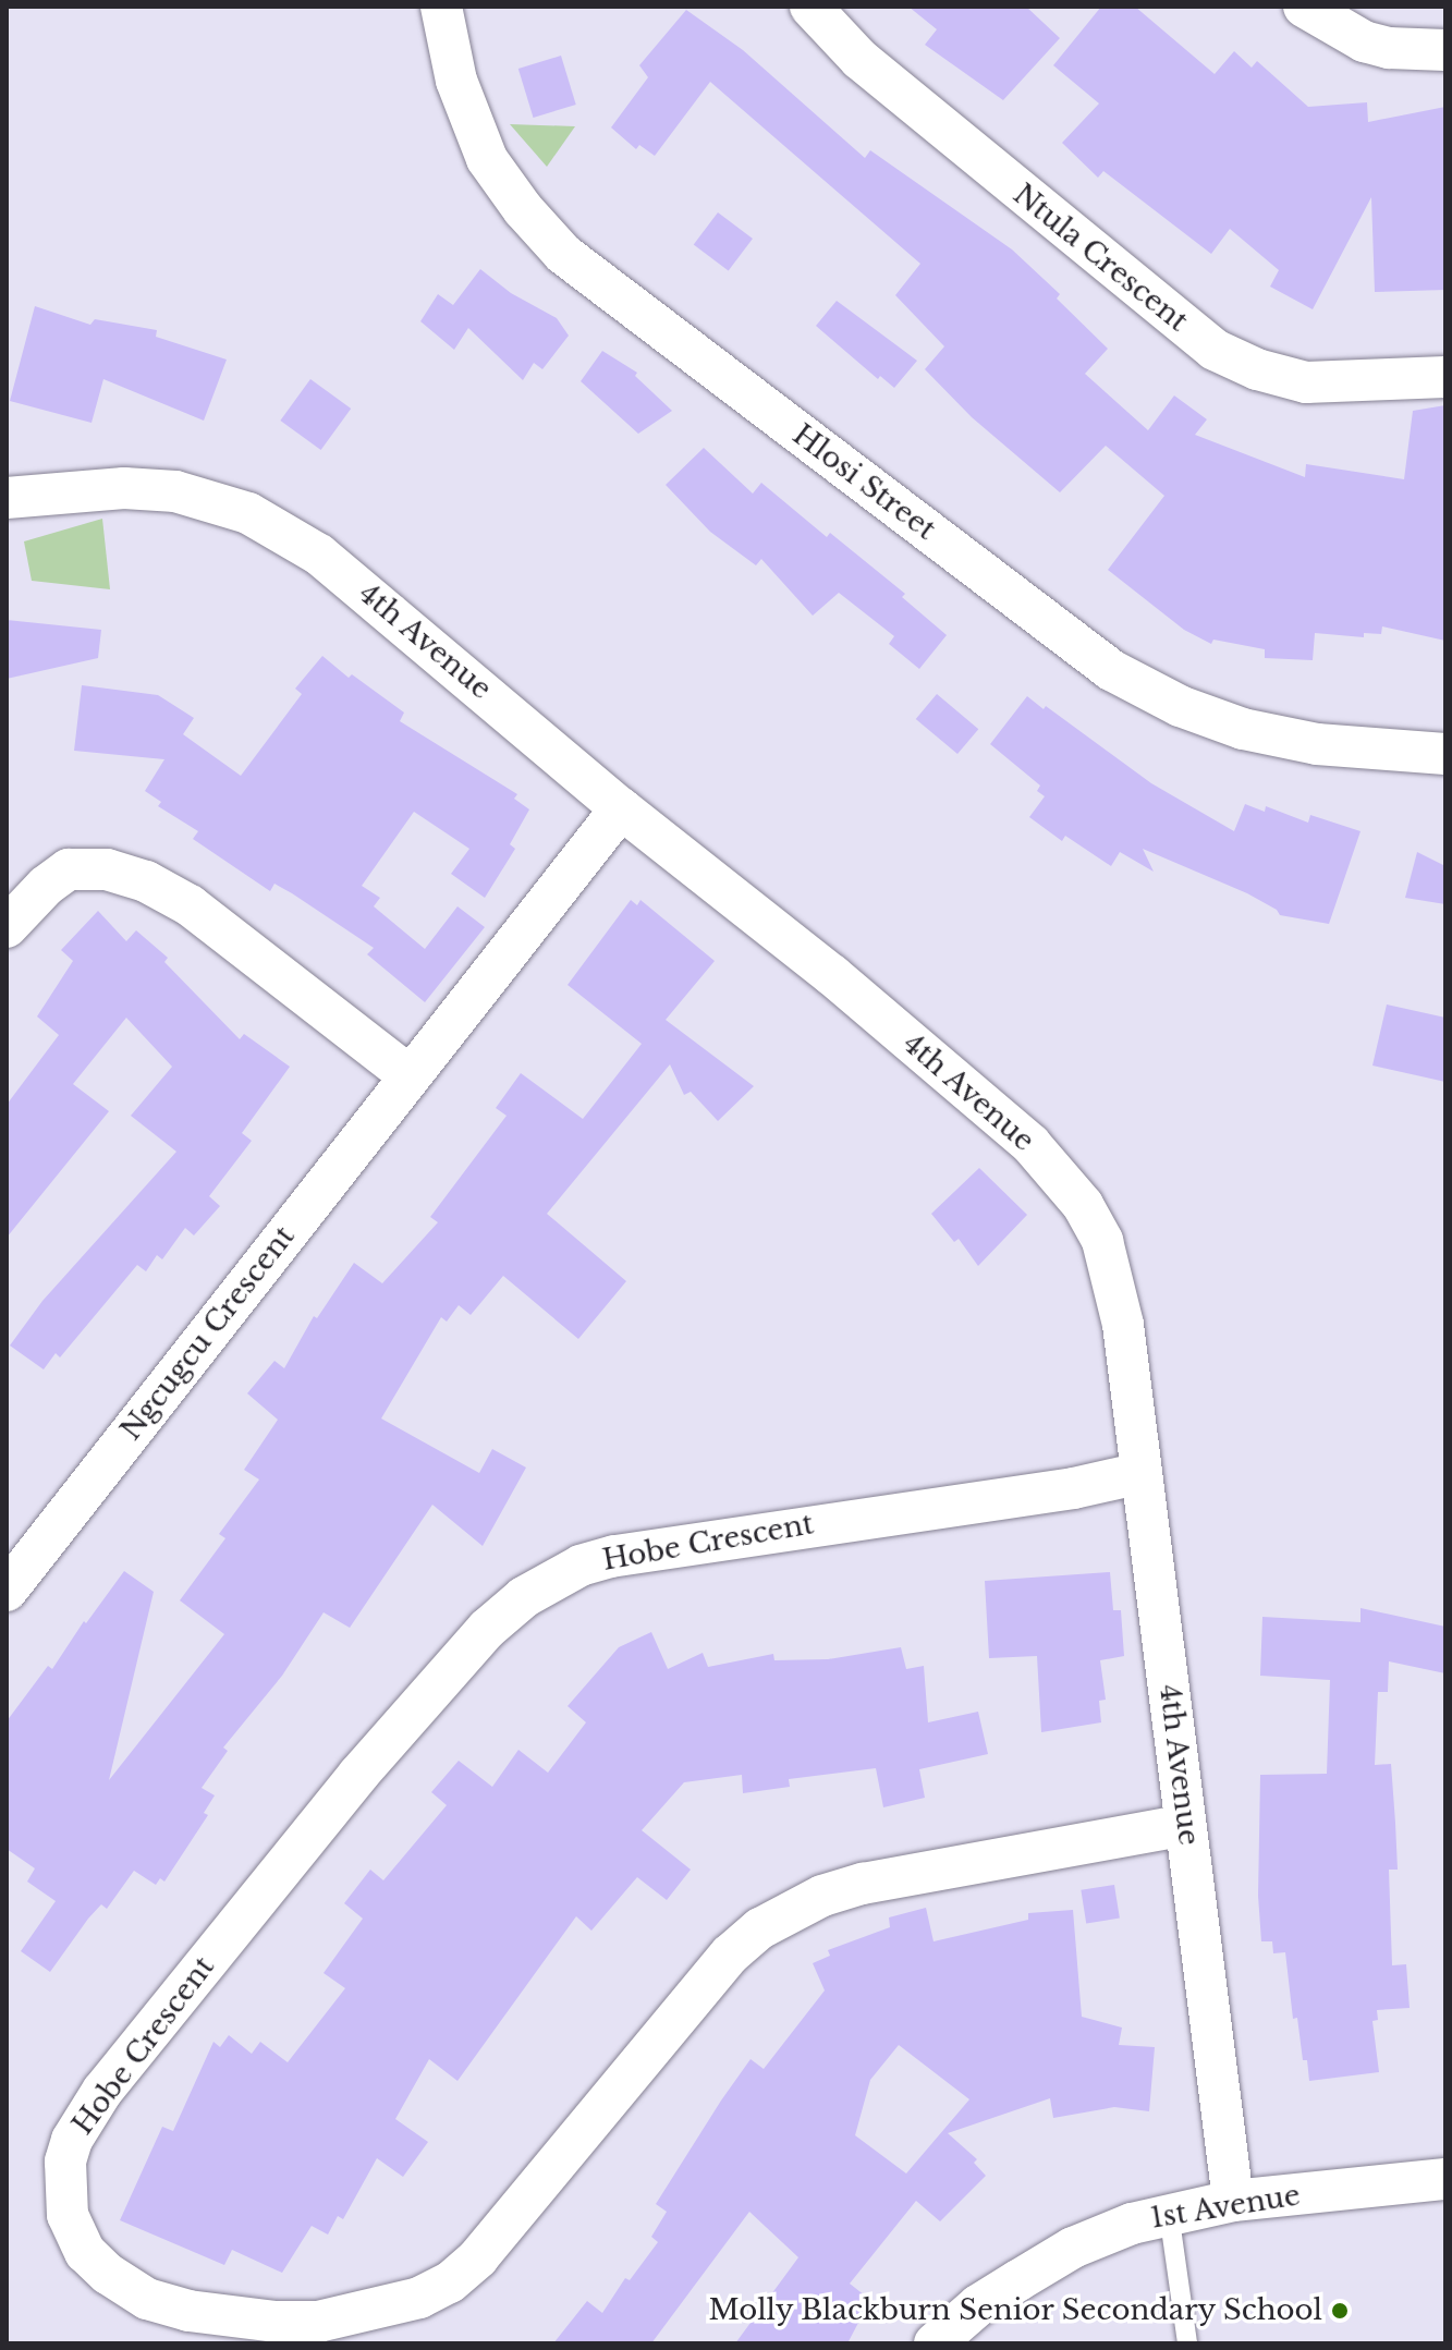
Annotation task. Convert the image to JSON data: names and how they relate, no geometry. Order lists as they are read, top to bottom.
{
  "streets": {
    "street": [
      "Ntula Crescent",
      "Hlosi Street",
      "4th Avenue",
      "Ngcugcu Crescent",
      "Hobe Crescent",
      "1st Avenue"
    ]
  },
  "crossings": [
    ["4th Avenue", "Ngcugcu Crescent"],
    ["4th Avenue", "Hobe Crescent"],
    ["4th Avenue", "1st Avenue"]
  ],
  "places": ["Molly Blackburn Senior Secondary School"]
}
